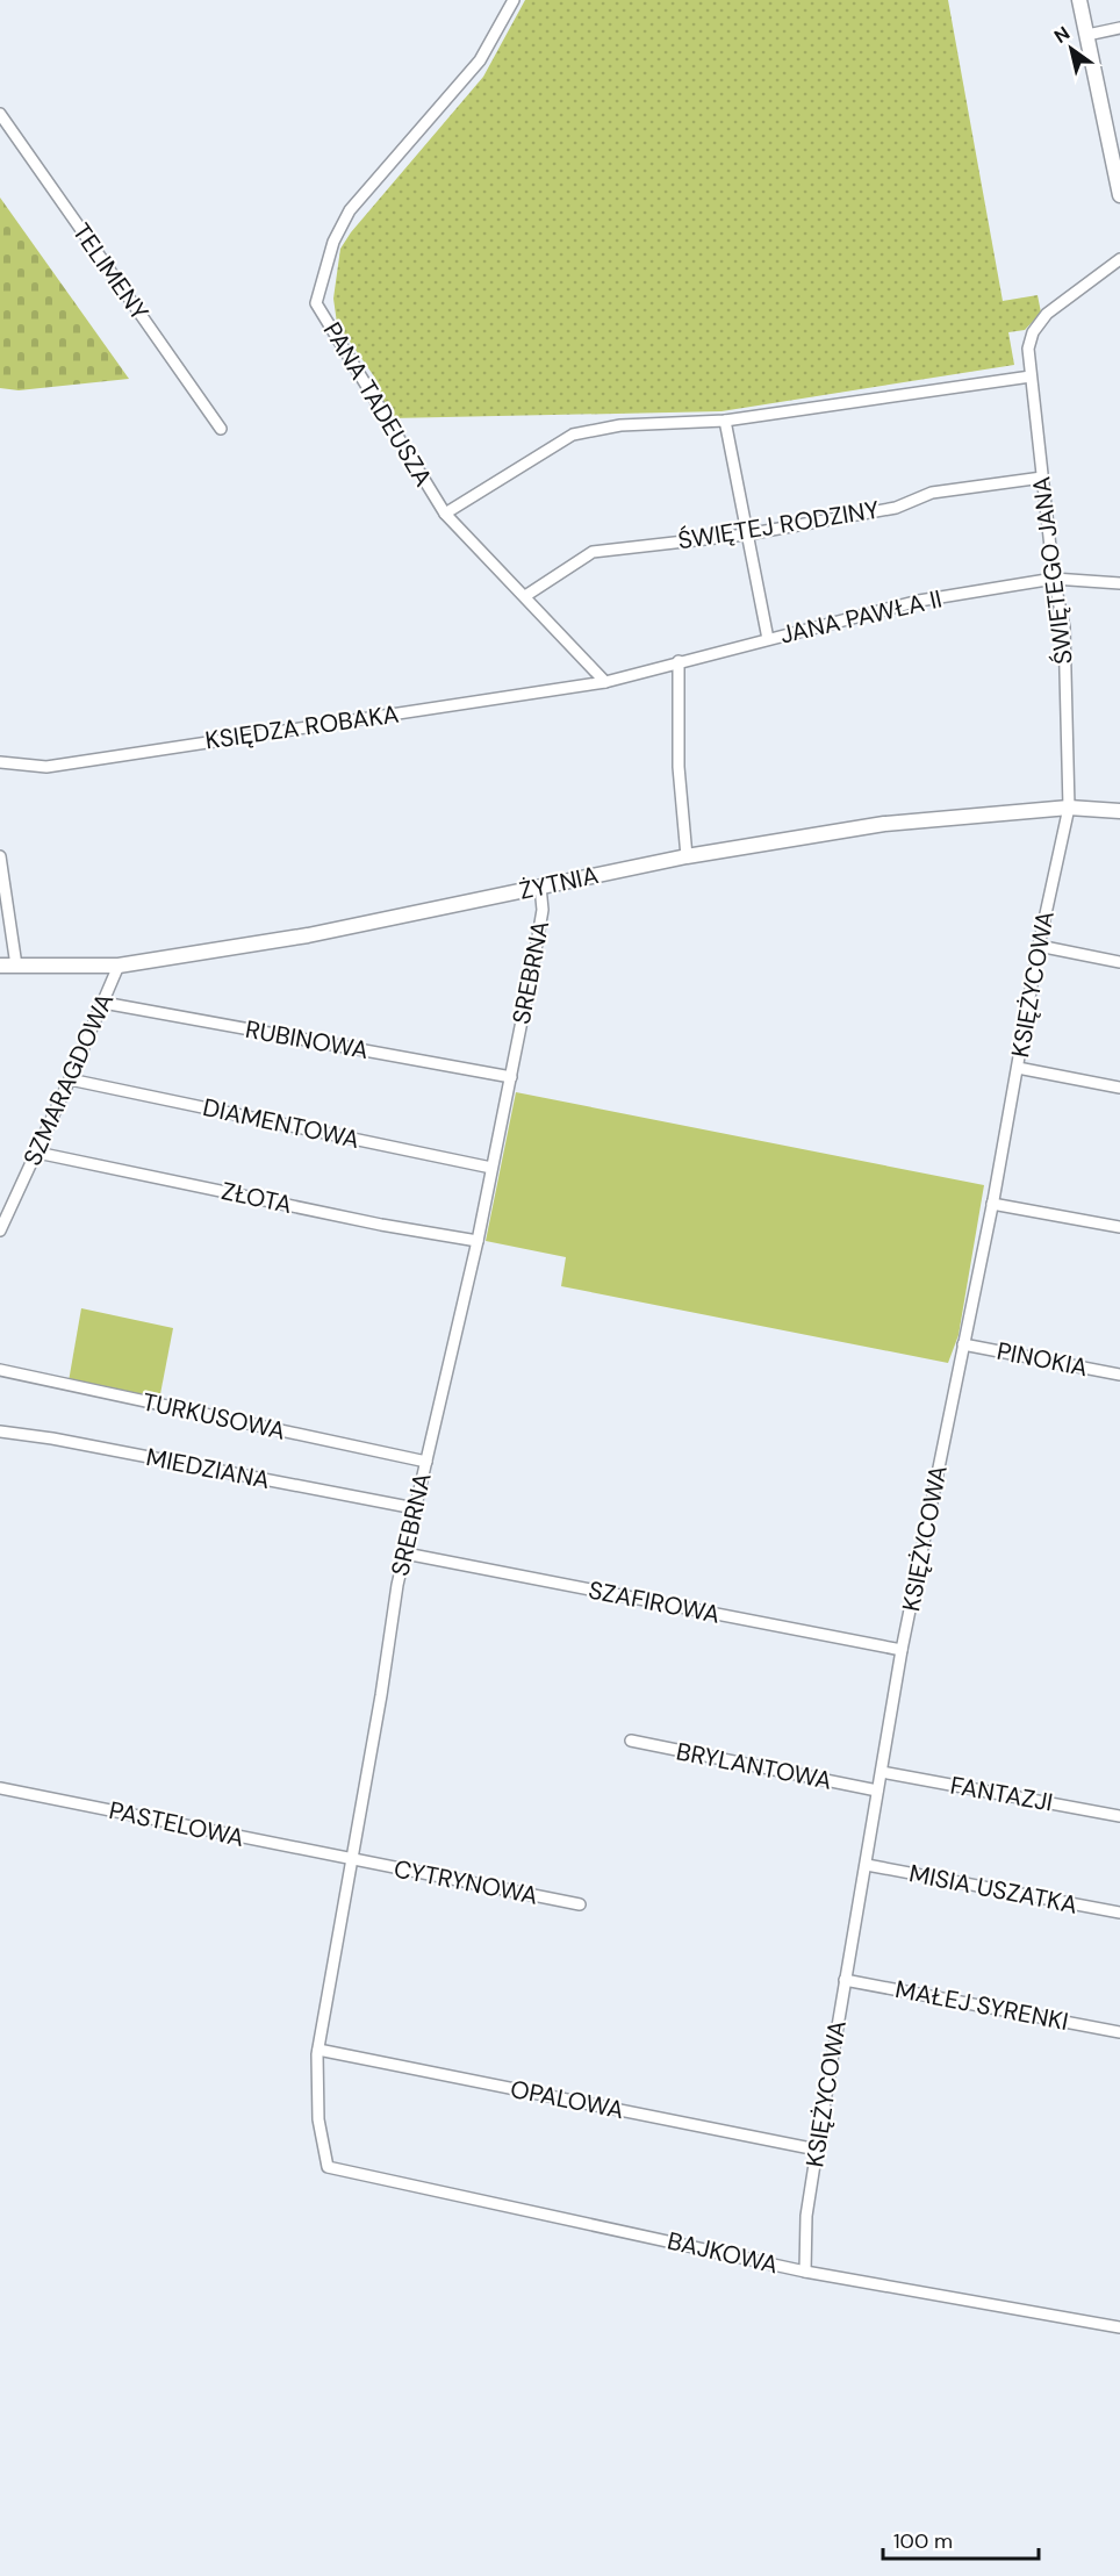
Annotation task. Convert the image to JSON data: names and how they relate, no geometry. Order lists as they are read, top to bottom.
{
  "streets": {
    "street": [
      "TELIMENY",
      "PANA TADEUSZA",
      "ŚWIĘTEJ RODZINY",
      "ŚWIĘTEGO JANA",
      "JANA PAWŁA II",
      "KSIĘDZA ROBAKA",
      "ŻYTNIA",
      "SREBRNA",
      "KSIĘŻYCOWA",
      "RUBINOWA",
      "SZMARAGDOWA",
      "DIAMENTOWA",
      "ZŁOTA",
      "PINOKIA",
      "TURKUSOWA",
      "MIEDZIANA",
      "SZAFIROWA",
      "BRYLANTOWA",
      "FANTAZJI",
      "PASTELOWA",
      "CYTRYNOWA",
      "MISIA USZATKA",
      "MAŁEJ SYRENKI",
      "OPALOWA",
      "BAJKOWA"
    ]
  },
  "crossings": [
    ["PANA TADEUSZA", "ŚWIĘTEJ RODZINY"],
    ["PANA TADEUSZA", "JANA PAWŁA II"],
    ["PANA TADEUSZA", "KSIĘDZA ROBAKA"],
    ["ŚWIĘTEJ RODZINY", "ŚWIĘTEGO JANA"],
    ["ŚWIĘTEGO JANA", "JANA PAWŁA II"],
    ["ŚWIĘTEGO JANA", "ŻYTNIA"],
    ["ŚWIĘTEGO JANA", "KSIĘŻYCOWA"],
    ["JANA PAWŁA II", "KSIĘDZA ROBAKA"],
    ["ŻYTNIA", "SREBRNA"],
    ["ŻYTNIA", "KSIĘŻYCOWA"],
    ["ŻYTNIA", "SZMARAGDOWA"],
    ["SREBRNA", "RUBINOWA"],
    ["SREBRNA", "DIAMENTOWA"],
    ["SREBRNA", "ZŁOTA"],
    ["SREBRNA", "TURKUSOWA"],
    ["SREBRNA", "MIEDZIANA"],
    ["SREBRNA", "SZAFIROWA"],
    ["SREBRNA", "PASTELOWA"],
    ["SREBRNA", "CYTRYNOWA"],
    ["SREBRNA", "OPALOWA"],
    ["SREBRNA", "BAJKOWA"],
    ["KSIĘŻYCOWA", "PINOKIA"],
    ["KSIĘŻYCOWA", "SZAFIROWA"],
    ["KSIĘŻYCOWA", "BRYLANTOWA"],
    ["KSIĘŻYCOWA", "FANTAZJI"],
    ["KSIĘŻYCOWA", "MISIA USZATKA"],
    ["KSIĘŻYCOWA", "MAŁEJ SYRENKI"],
    ["KSIĘŻYCOWA", "OPALOWA"],
    ["KSIĘŻYCOWA", "BAJKOWA"],
    ["RUBINOWA", "SZMARAGDOWA"],
    ["SZMARAGDOWA", "DIAMENTOWA"],
    ["SZMARAGDOWA", "ZŁOTA"],
    ["PASTELOWA", "CYTRYNOWA"]
  ],
  "scale_bar": "100 m",
  "north": "top left"
}
